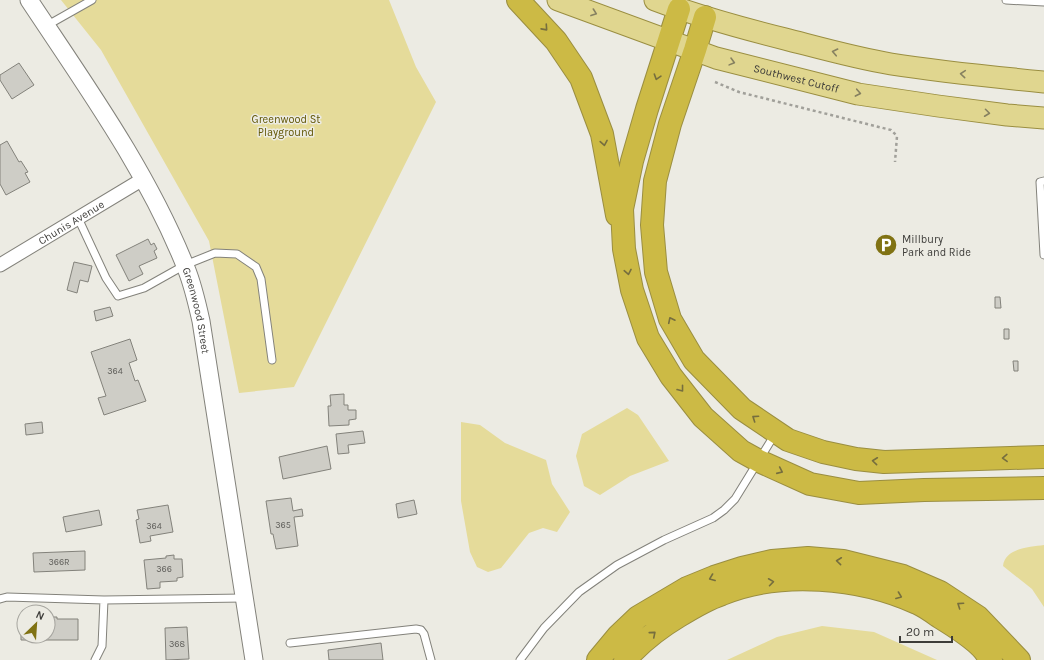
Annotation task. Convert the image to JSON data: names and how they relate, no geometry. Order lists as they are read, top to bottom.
{
  "streets": {
    "main road": ["Southwest Cutoff"],
    "street": ["Chunis Avenue", "Greenwood Street"]
  },
  "crossings": [
    ["Chunis Avenue", "Greenwood Street"]
  ],
  "parks": ["Greenwood St Playground"],
  "places": {
    "parking": ["Millbury Park and Ride"]
  },
  "house_numbers": [
    "364",
    "365",
    "364",
    "366R",
    "366",
    "368"
  ],
  "scale_bar": "20 m",
  "north": "top right"
}
